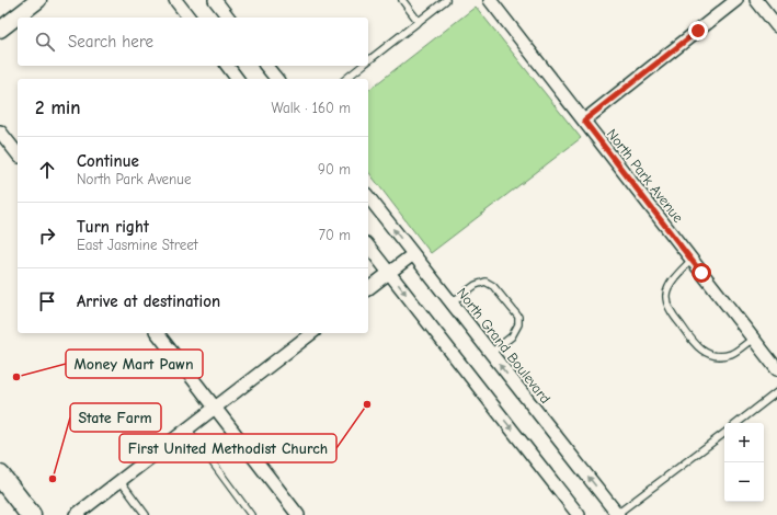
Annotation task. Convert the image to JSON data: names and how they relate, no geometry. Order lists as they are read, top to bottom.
{
  "streets": {
    "street": ["North Park Avenue", "North Grand Boulevard"]
  },
  "places": ["Money Mart Pawn", "First United Methodist Church", "State Farm"],
  "page": {
    "search": "Search here",
    "heading": ["2 min", "Walk · 160 m"],
    "list": [
      ["Continue", "North Park Avenue", "90 m"],
      ["Turn right", "East Jasmine Street", "70 m"],
      "Arrive at destination"
    ],
    "map_buttons": ["+", "−"]
  }
}
